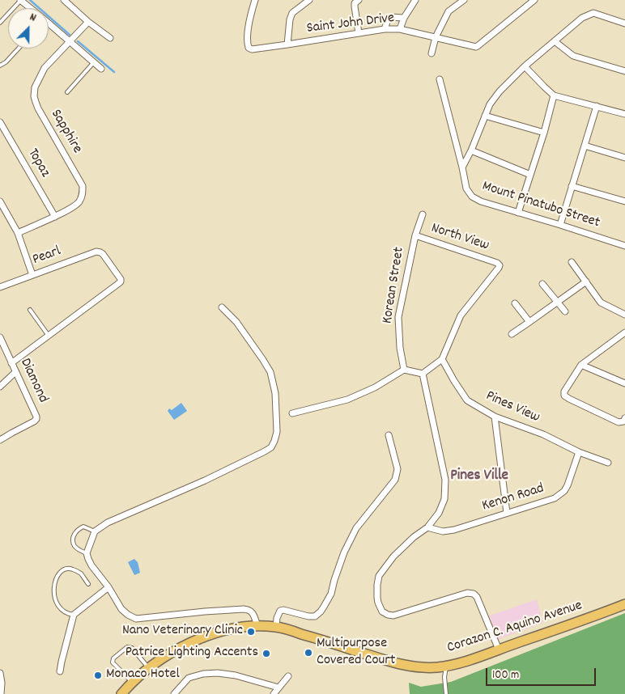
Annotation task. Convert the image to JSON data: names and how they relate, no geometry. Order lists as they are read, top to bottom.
{
  "streets": {
    "main road": ["Corazon C. Aquino Avenue"],
    "street": [
      "Saint John Drive",
      "Sapphire",
      "Topaz",
      "Mount Pinatubo Street",
      "North View",
      "Pearl",
      "Korean Street",
      "Diamond",
      "Pines View",
      "Kenon Road"
    ]
  },
  "crossings": [
    ["Sapphire", "Topaz"],
    ["North View", "Korean Street"],
    ["North View", "Pines View"],
    ["Pines View", "Kenon Road"]
  ],
  "districts": ["Pines Ville"],
  "places": [
    "Nano Veterinary Clinic",
    "Multipurpose Covered Court",
    "Patrice Lighting Accents",
    "Monaco Hotel"
  ],
  "scale_bar": "100 m",
  "north": "top right"
}
